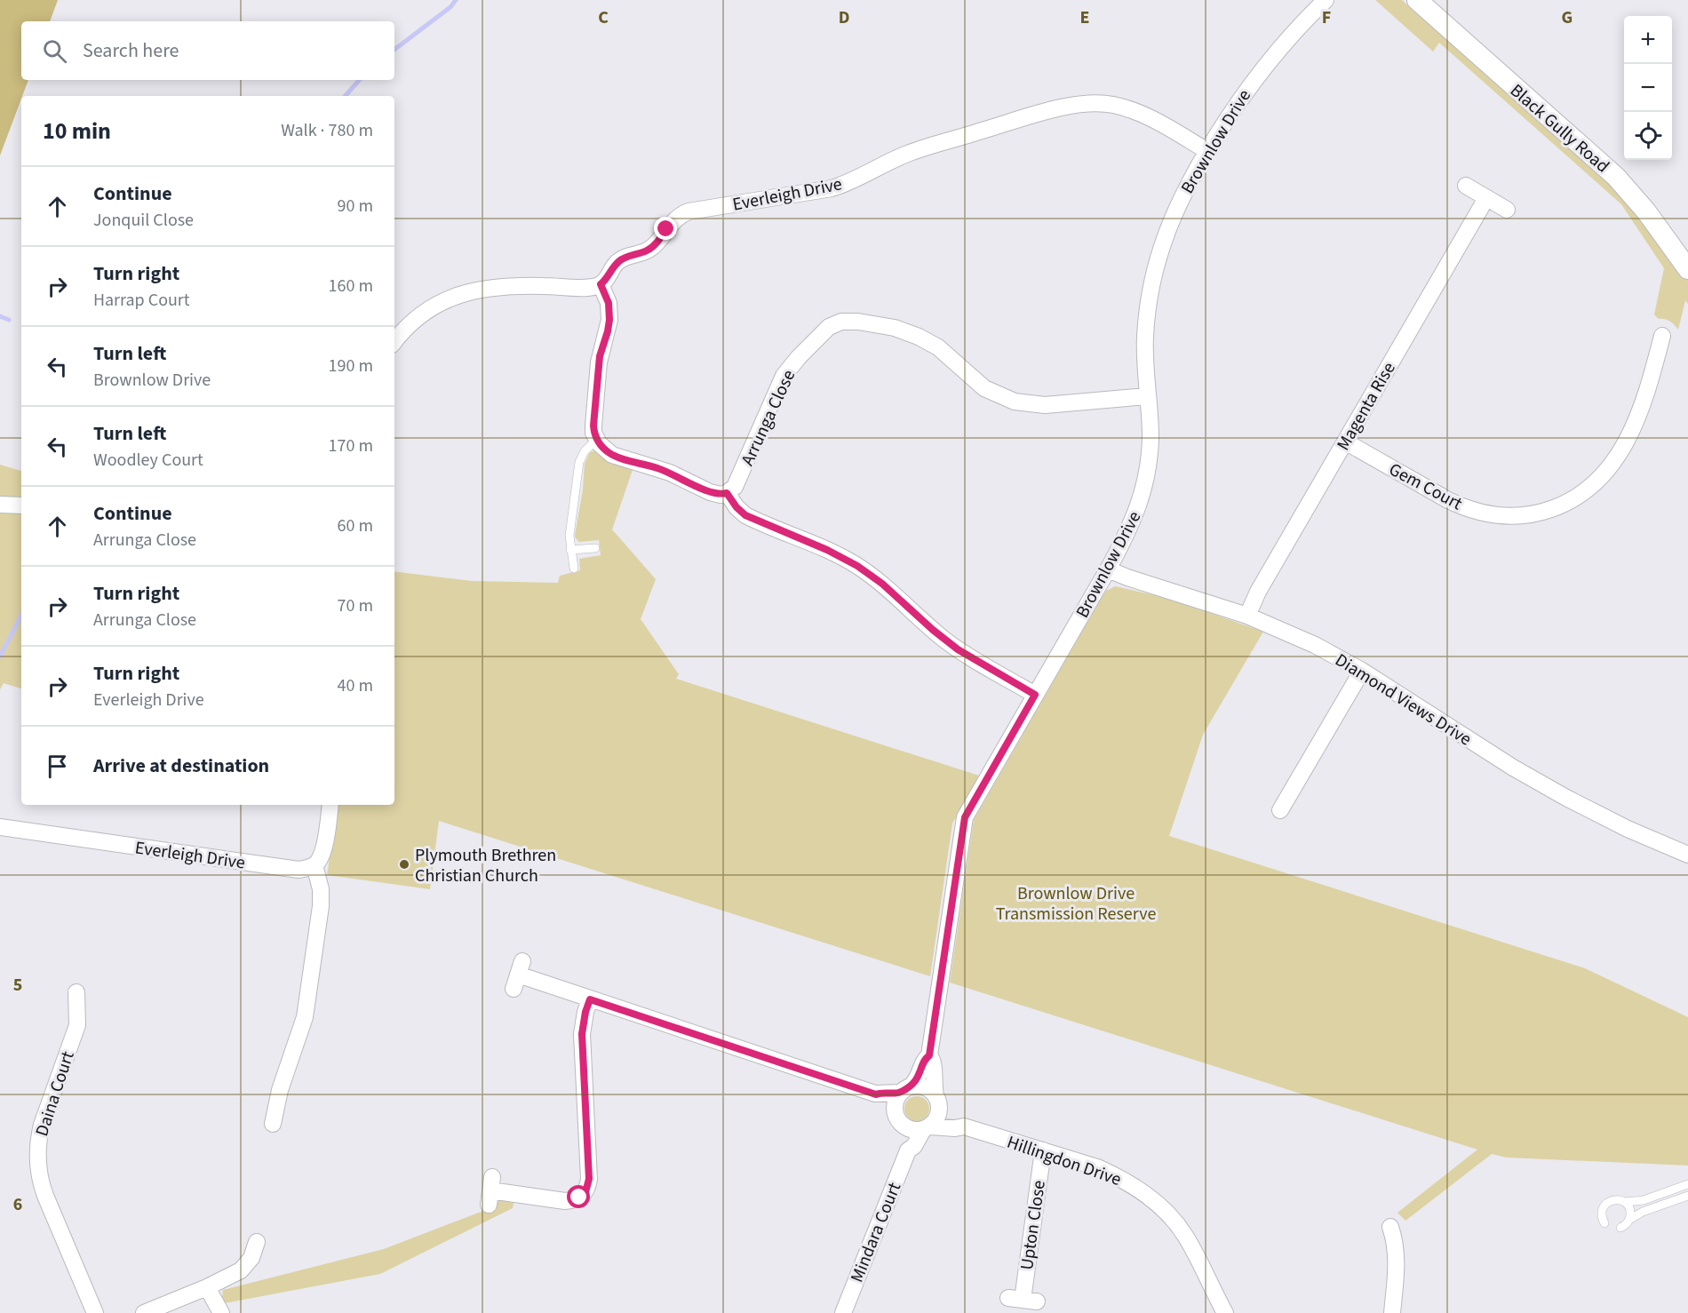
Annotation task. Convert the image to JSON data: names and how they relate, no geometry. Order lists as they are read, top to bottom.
{
  "streets": {
    "street": [
      "Black Gully Road",
      "Brownlow Drive",
      "Everleigh Drive",
      "Magenta Rise",
      "Arrunga Close",
      "Gem Court",
      "Diamond Views Drive",
      "Daina Court",
      "Hillingdon Drive",
      "Upton Close",
      "Mindara Court"
    ]
  },
  "crossings": [
    ["Brownlow Drive", "Everleigh Drive"],
    ["Brownlow Drive", "Arrunga Close"],
    ["Brownlow Drive", "Diamond Views Drive"],
    ["Brownlow Drive", "Hillingdon Drive"],
    ["Brownlow Drive", "Mindara Court"],
    ["Magenta Rise", "Gem Court"],
    ["Magenta Rise", "Diamond Views Drive"],
    ["Hillingdon Drive", "Upton Close"],
    ["Hillingdon Drive", "Mindara Court"]
  ],
  "parks": ["Brownlow Drive Transmission Reserve"],
  "places": ["Plymouth Brethren Christian Church"],
  "page": {
    "map_buttons": ["+", "−"],
    "search": "Search here",
    "heading": ["10 min", "Walk · 780 m"],
    "list": [
      ["Continue", "Jonquil Close", "90 m"],
      ["Turn right", "Harrap Court", "160 m"],
      ["Turn left", "Brownlow Drive", "190 m"],
      ["Turn left", "Woodley Court", "170 m"],
      ["Continue", "Arrunga Close", "60 m"],
      ["Turn right", "Arrunga Close", "70 m"],
      ["Turn right", "Everleigh Drive", "40 m"],
      "Arrive at destination"
    ]
  },
  "grid": {
    "columns": [
      "C",
      "D",
      "E",
      "F",
      "G"
    ],
    "rows": ["5", "6"]
  }
}
